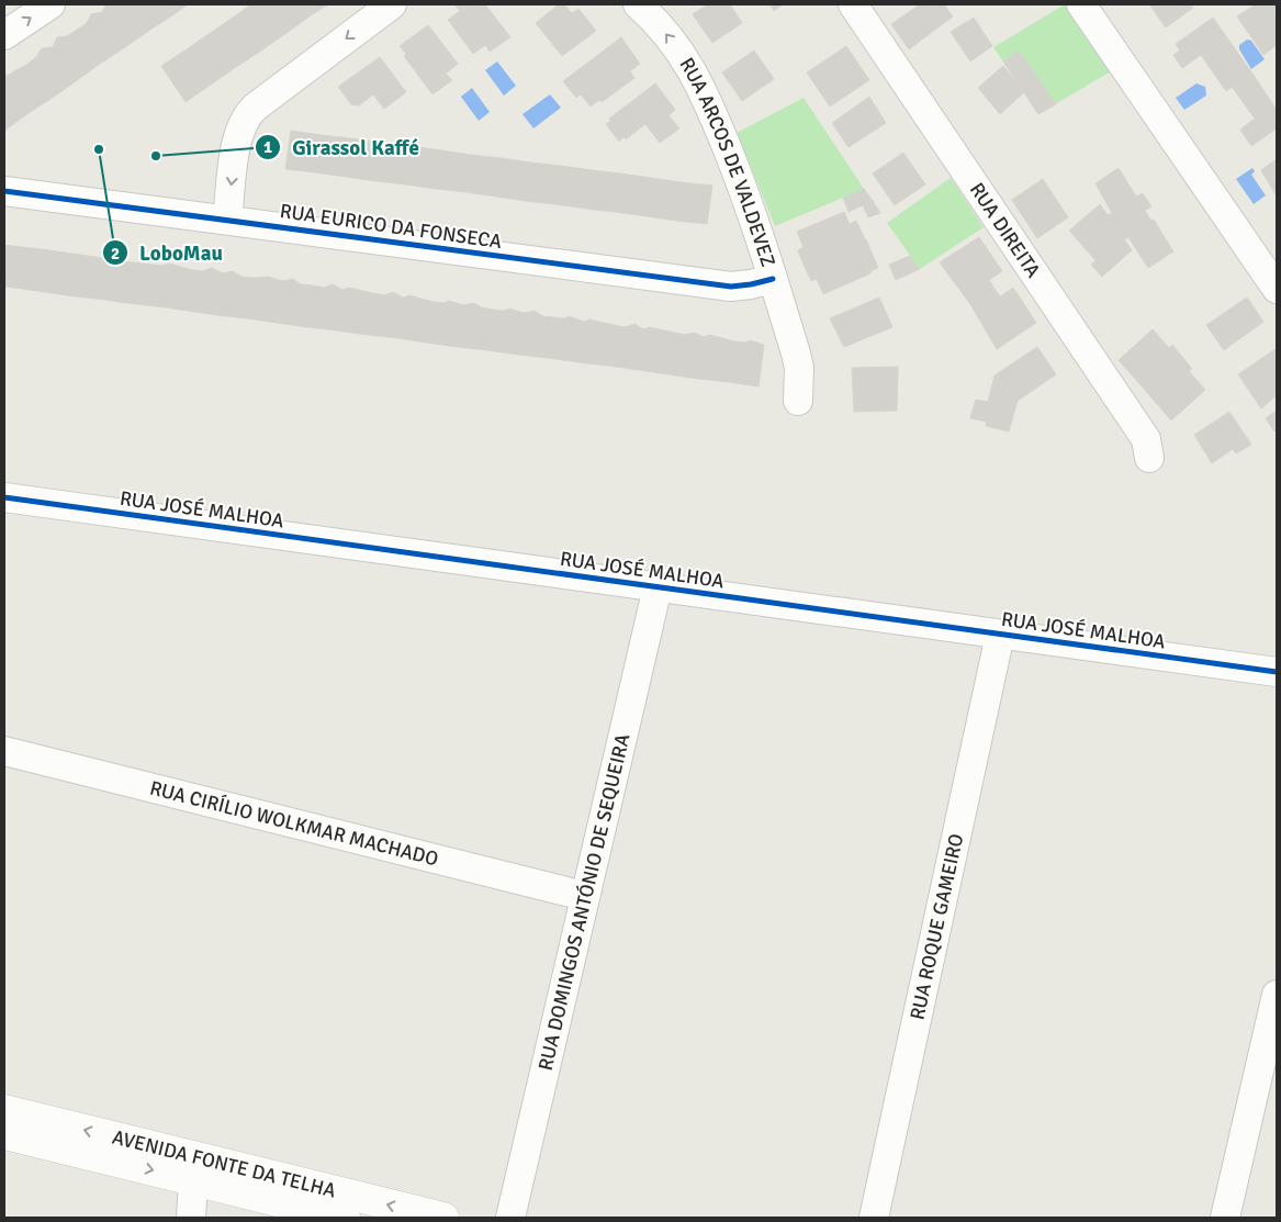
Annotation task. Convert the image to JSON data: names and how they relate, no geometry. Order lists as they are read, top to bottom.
{
  "streets": {
    "main road": ["AVENIDA FONTE DA TELHA"],
    "street": [
      "RUA ARCOS DE VALDEVEZ",
      "RUA EURICO DA FONSECA",
      "RUA DIREITA",
      "RUA JOSÉ MALHOA",
      "RUA CIRÍLIO WOLKMAR MACHADO",
      "RUA DOMINGOS ANTÓNIO DE SEQUEIRA",
      "RUA ROQUE GAMEIRO"
    ]
  },
  "crossings": [
    ["RUA ARCOS DE VALDEVEZ", "RUA EURICO DA FONSECA"],
    ["RUA JOSÉ MALHOA", "RUA DOMINGOS ANTÓNIO DE SEQUEIRA"],
    ["RUA JOSÉ MALHOA", "RUA ROQUE GAMEIRO"],
    ["RUA CIRÍLIO WOLKMAR MACHADO", "RUA DOMINGOS ANTÓNIO DE SEQUEIRA"]
  ],
  "one_way": ["RUA ARCOS DE VALDEVEZ"],
  "places": ["LoboMau", "Girassol Kaffé"]
}
